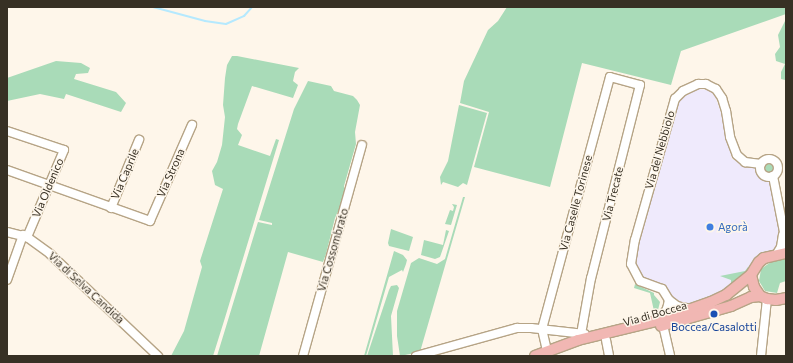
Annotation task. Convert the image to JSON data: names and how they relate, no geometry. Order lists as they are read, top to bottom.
{
  "streets": {
    "main road": ["Via di Boccea"],
    "street": [
      "Via del Nebbiolo",
      "Via Strona",
      "Via Caprile",
      "Via Oldenico",
      "Via Trecate",
      "Via Caselle Torinese",
      "Via Cossombrato",
      "Via di Selva Candida"
    ]
  },
  "crossings": [
    ["Via del Nebbiolo", "Via di Boccea"],
    ["Via Strona", "Via Caprile"],
    ["Via Caprile", "Via Oldenico"],
    ["Via Oldenico", "Via di Selva Candida"],
    ["Via Trecate", "Via Caselle Torinese"]
  ],
  "places": ["Agorà", "Boccea/Casalotti"]
}
